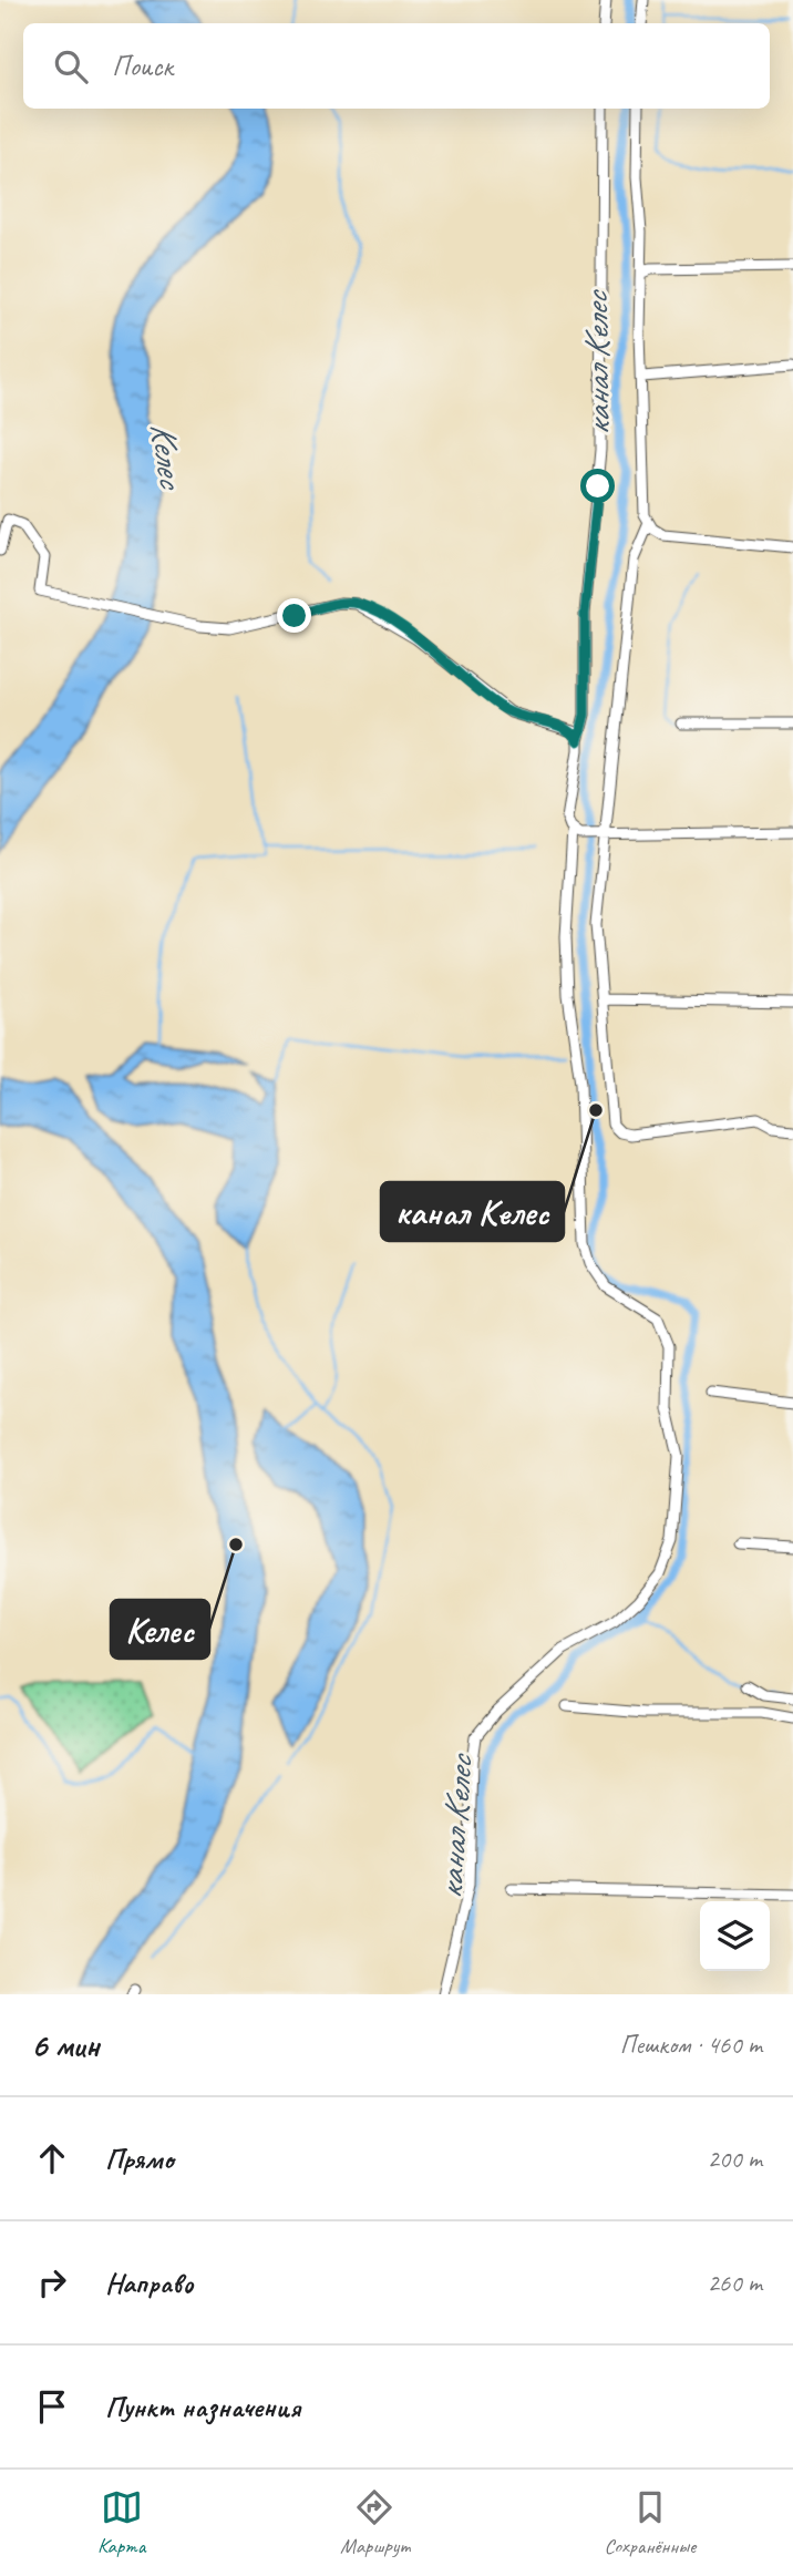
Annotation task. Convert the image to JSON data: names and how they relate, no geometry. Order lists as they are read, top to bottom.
{
  "water": ["канал Келес", "Келес"],
  "places": ["канал Келес", "Келес"],
  "page": {
    "search": "Поиск",
    "heading": ["6 мин", "Пешком · 460 m"],
    "list": [
      ["Прямо", "200 m"],
      ["Направо", "260 m"],
      "Пункт назначения"
    ],
    "nav": ["Карта", "Маршрут", "Сохранённые"]
  }
}
